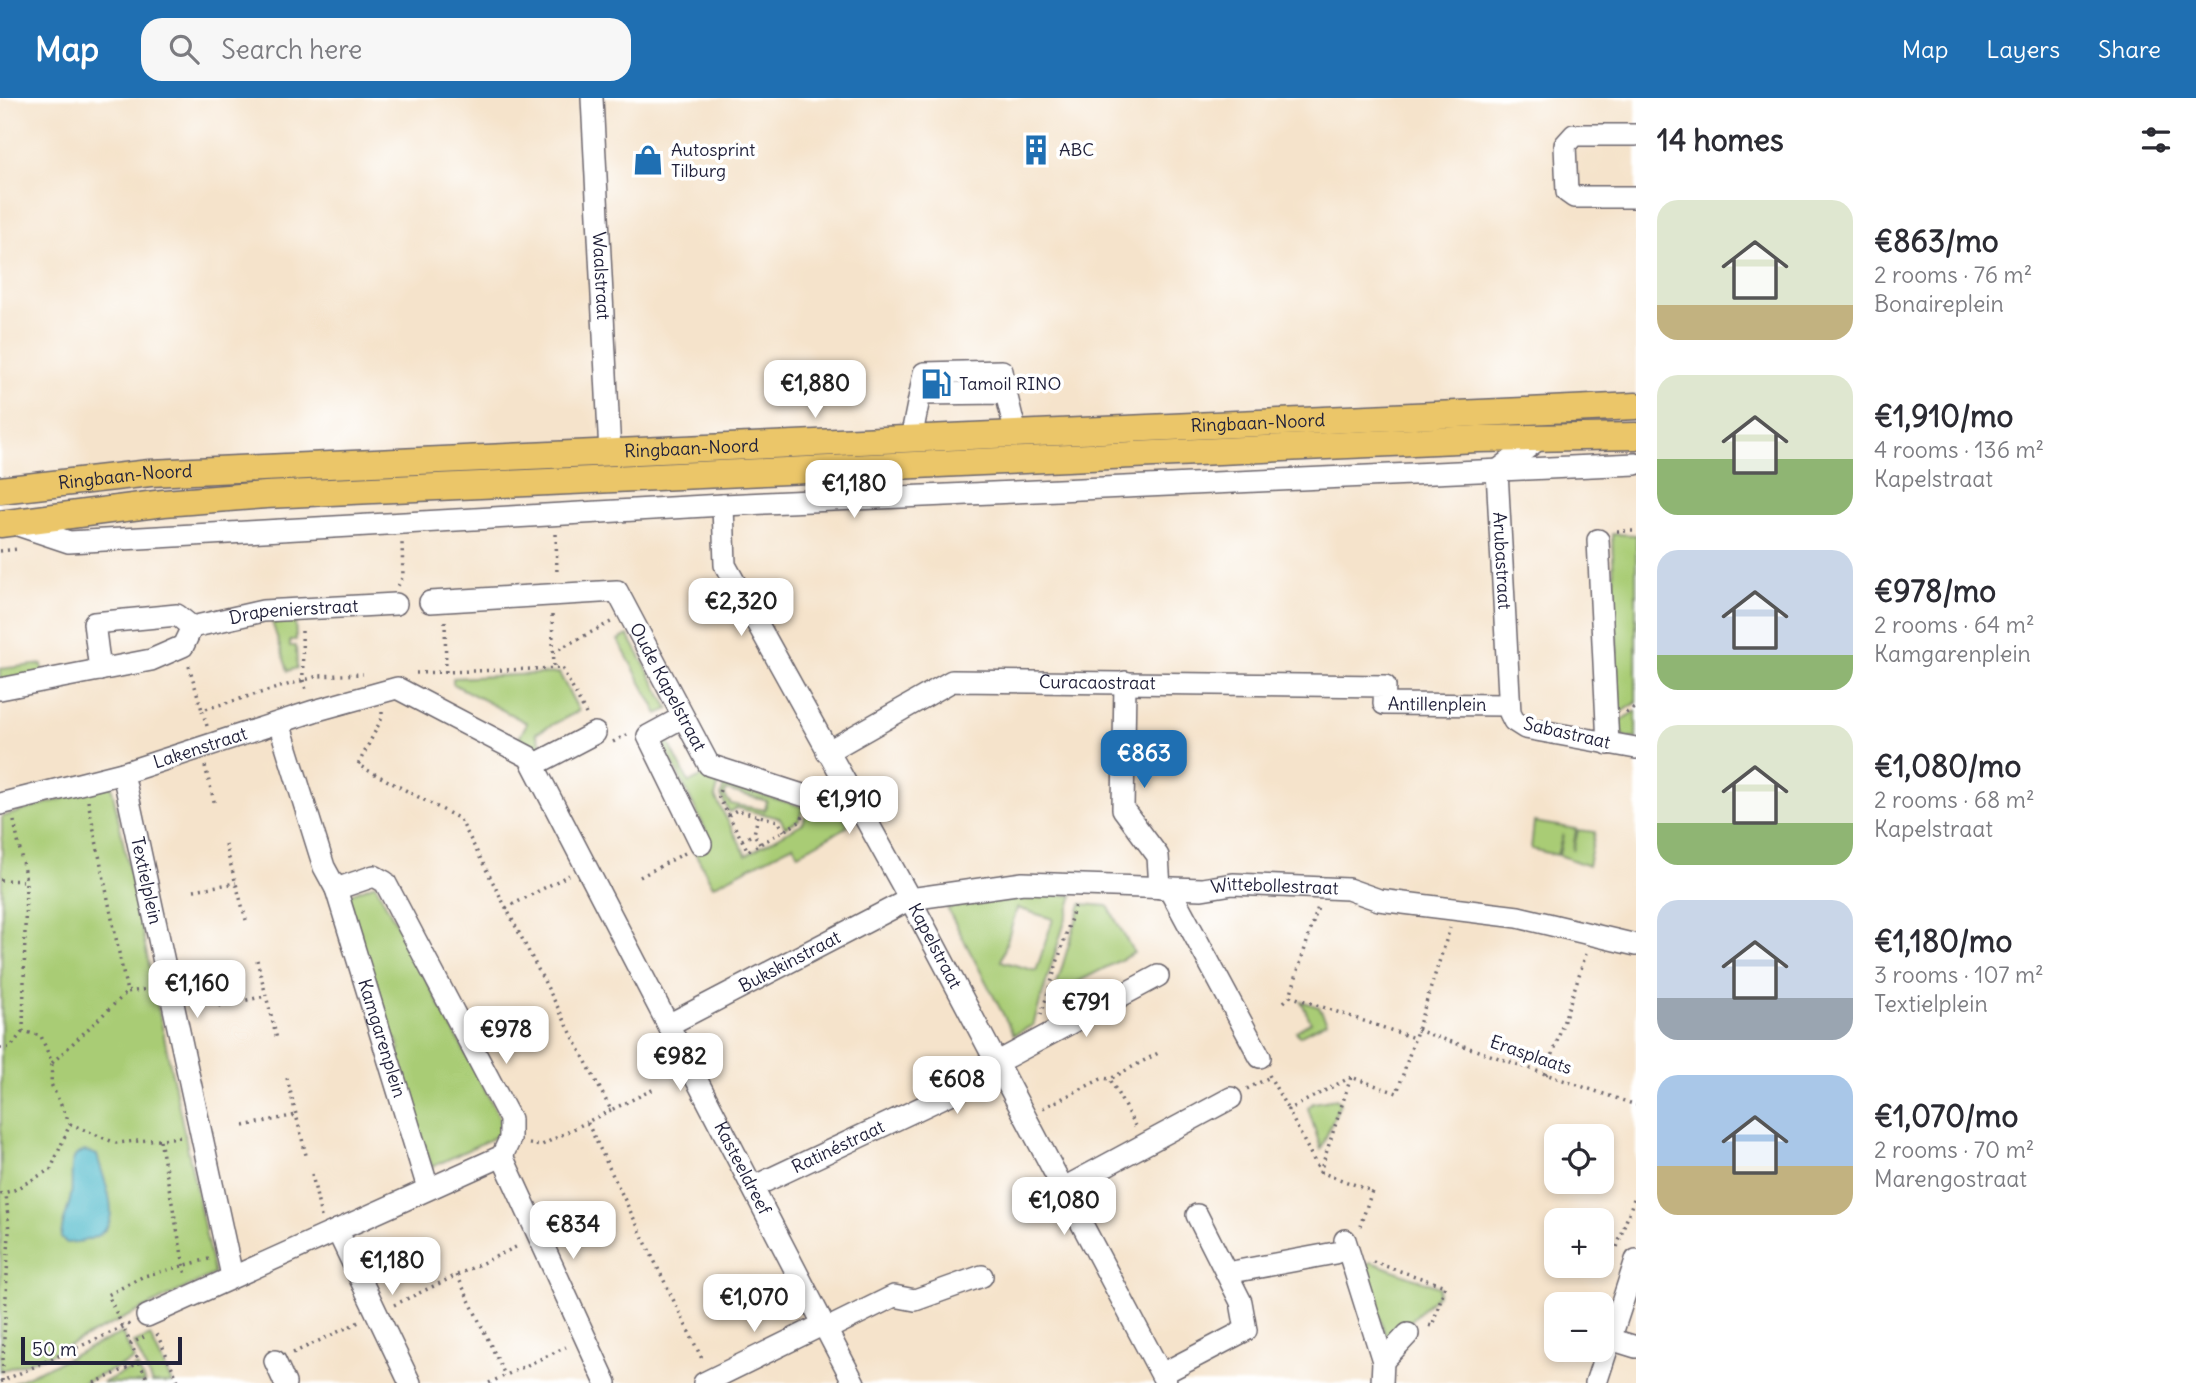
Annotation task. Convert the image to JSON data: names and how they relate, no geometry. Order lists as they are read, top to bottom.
{
  "streets": {
    "main road": ["Ringbaan-Noord"],
    "street": [
      "Waalstraat",
      "Arubastraat",
      "Drapenierstraat",
      "Curacaostraat",
      "Oude Kapelstraat",
      "Antillenplein",
      "Sabastraat",
      "Lakenstraat",
      "Textielplein",
      "Wittebollestraat",
      "Kapelstraat",
      "Bukskinstraat",
      "Kamgarenplein",
      "Ratinéstraat",
      "Kasteeldreef"
    ],
    "path": ["Erasplaats"]
  },
  "crossings": [
    ["Waalstraat", "Ringbaan-Noord"],
    ["Ringbaan-Noord", "Arubastraat"],
    ["Ringbaan-Noord", "Kapelstraat"],
    ["Arubastraat", "Antillenplein"],
    ["Arubastraat", "Sabastraat"],
    ["Curacaostraat", "Antillenplein"],
    ["Curacaostraat", "Kapelstraat"],
    ["Oude Kapelstraat", "Kapelstraat"],
    ["Antillenplein", "Sabastraat"],
    ["Lakenstraat", "Textielplein"],
    ["Lakenstraat", "Kamgarenplein"],
    ["Lakenstraat", "Kasteeldreef"],
    ["Wittebollestraat", "Kapelstraat"],
    ["Wittebollestraat", "Bukskinstraat"],
    ["Kapelstraat", "Bukskinstraat"],
    ["Kapelstraat", "Ratinéstraat"],
    ["Bukskinstraat", "Kasteeldreef"],
    ["Kamgarenplein", "Kasteeldreef"],
    ["Ratinéstraat", "Kasteeldreef"]
  ],
  "places": {
    "building": ["ABC"],
    "shop": ["Autosprint Tilburg"],
    "fuel station": ["Tamoil RINO"]
  },
  "scale_bar": "50 m",
  "page": {
    "header": "Map",
    "search": "Search here",
    "nav": ["Map", "Layers", "Share"],
    "heading": "14 homes",
    "list": [
      {
        "name": "€863/mo",
        "note": "2 rooms · 76 m² · Bonaireplein"
      },
      {
        "name": "€1,910/mo",
        "note": "4 rooms · 136 m² · Kapelstraat"
      },
      {
        "name": "€978/mo",
        "note": "2 rooms · 64 m² · Kamgarenplein"
      },
      {
        "name": "€1,080/mo",
        "note": "2 rooms · 68 m² · Kapelstraat"
      },
      {
        "name": "€1,180/mo",
        "note": "3 rooms · 107 m² · Textielplein"
      },
      {
        "name": "€1,070/mo",
        "note": "2 rooms · 70 m² · Marengostraat"
      }
    ],
    "price": [
      "€1,880",
      "€1,180",
      "€2,320",
      "€863",
      "€1,910",
      "€1,160",
      "€791",
      "€978",
      "€982",
      "€608",
      "€1,080",
      "€834",
      "€1,180",
      "€1,070"
    ],
    "map_buttons": ["+", "−"],
    "scale": "50 m"
  }
}
